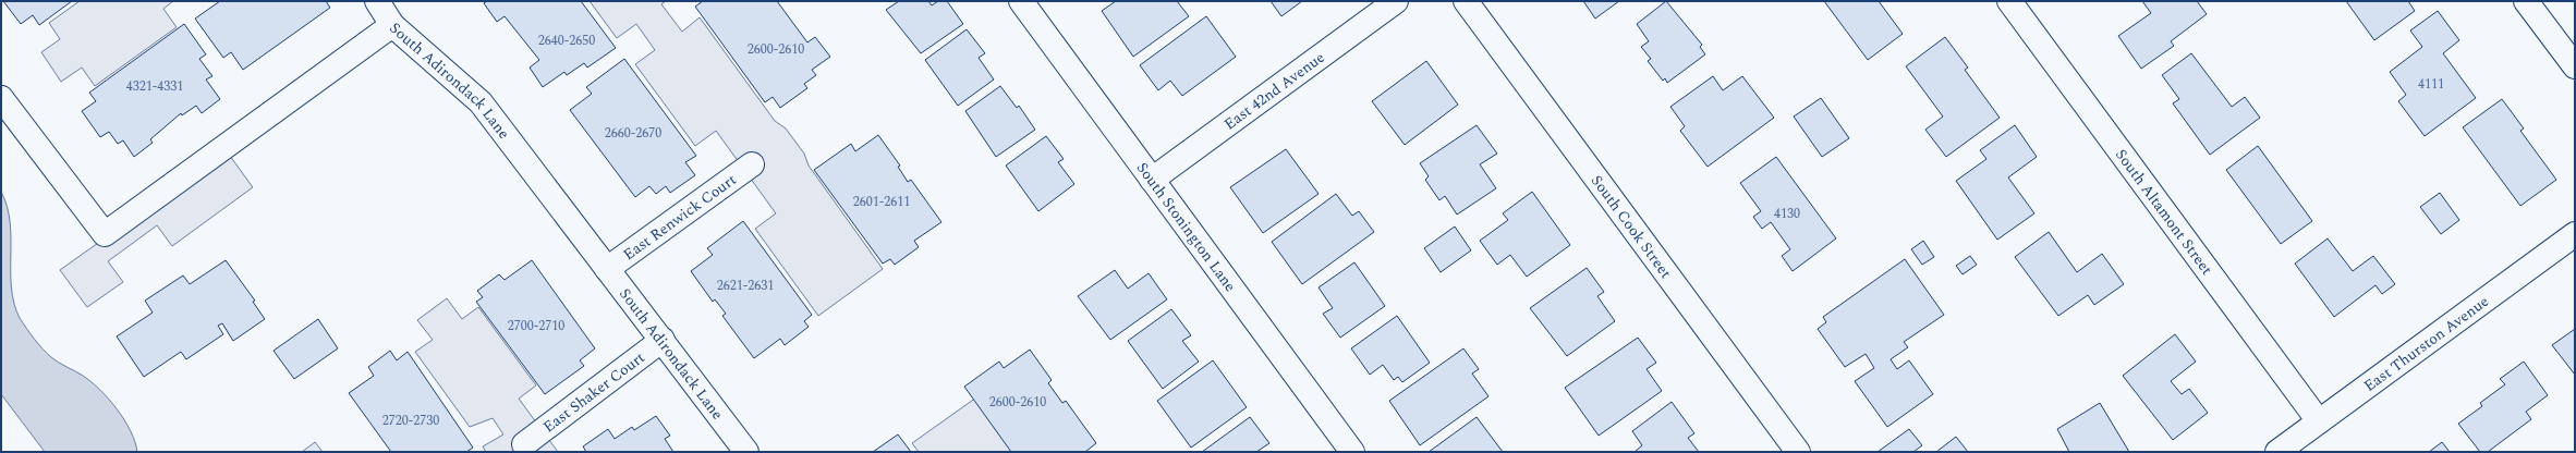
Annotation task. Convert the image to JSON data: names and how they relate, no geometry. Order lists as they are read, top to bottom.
{
  "streets": {
    "street": [
      "South Adirondack Lane",
      "East 42nd Avenue",
      "South Altamont Street",
      "East Renwick Court",
      "South Stonington Lane",
      "South Cook Street",
      "East Thurston Avenue",
      "East Shaker Court"
    ]
  },
  "crossings": [
    ["South Adirondack Lane", "East Renwick Court"],
    ["South Adirondack Lane", "East Shaker Court"],
    ["East 42nd Avenue", "South Stonington Lane"],
    ["South Altamont Street", "East Thurston Avenue"]
  ],
  "house_numbers": [
    "2640-2650",
    "2600-2610",
    "4111",
    "4321-4331",
    "2660-2670",
    "2601-2611",
    "4130",
    "2621-2631",
    "2700-2710",
    "2600-2610",
    "2720-2730"
  ]
}
